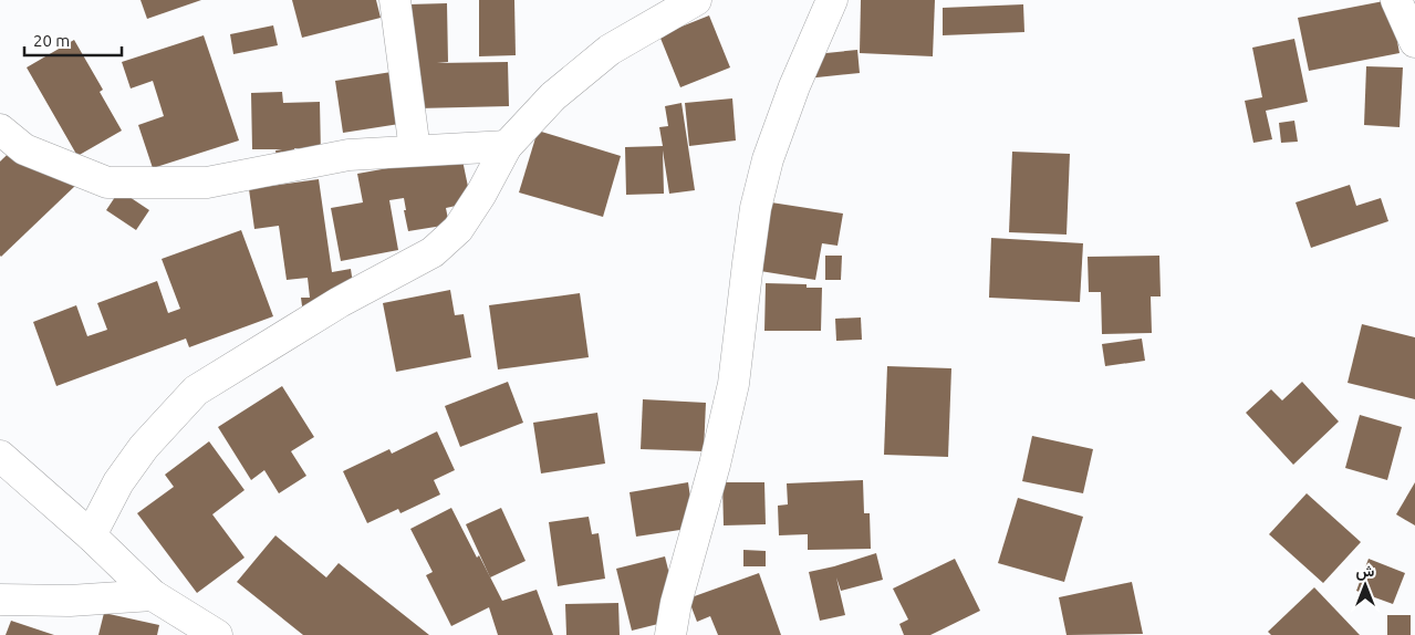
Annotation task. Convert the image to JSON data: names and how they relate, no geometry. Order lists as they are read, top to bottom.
{
  "scale_bar": "20 m",
  "north": "top"
}
